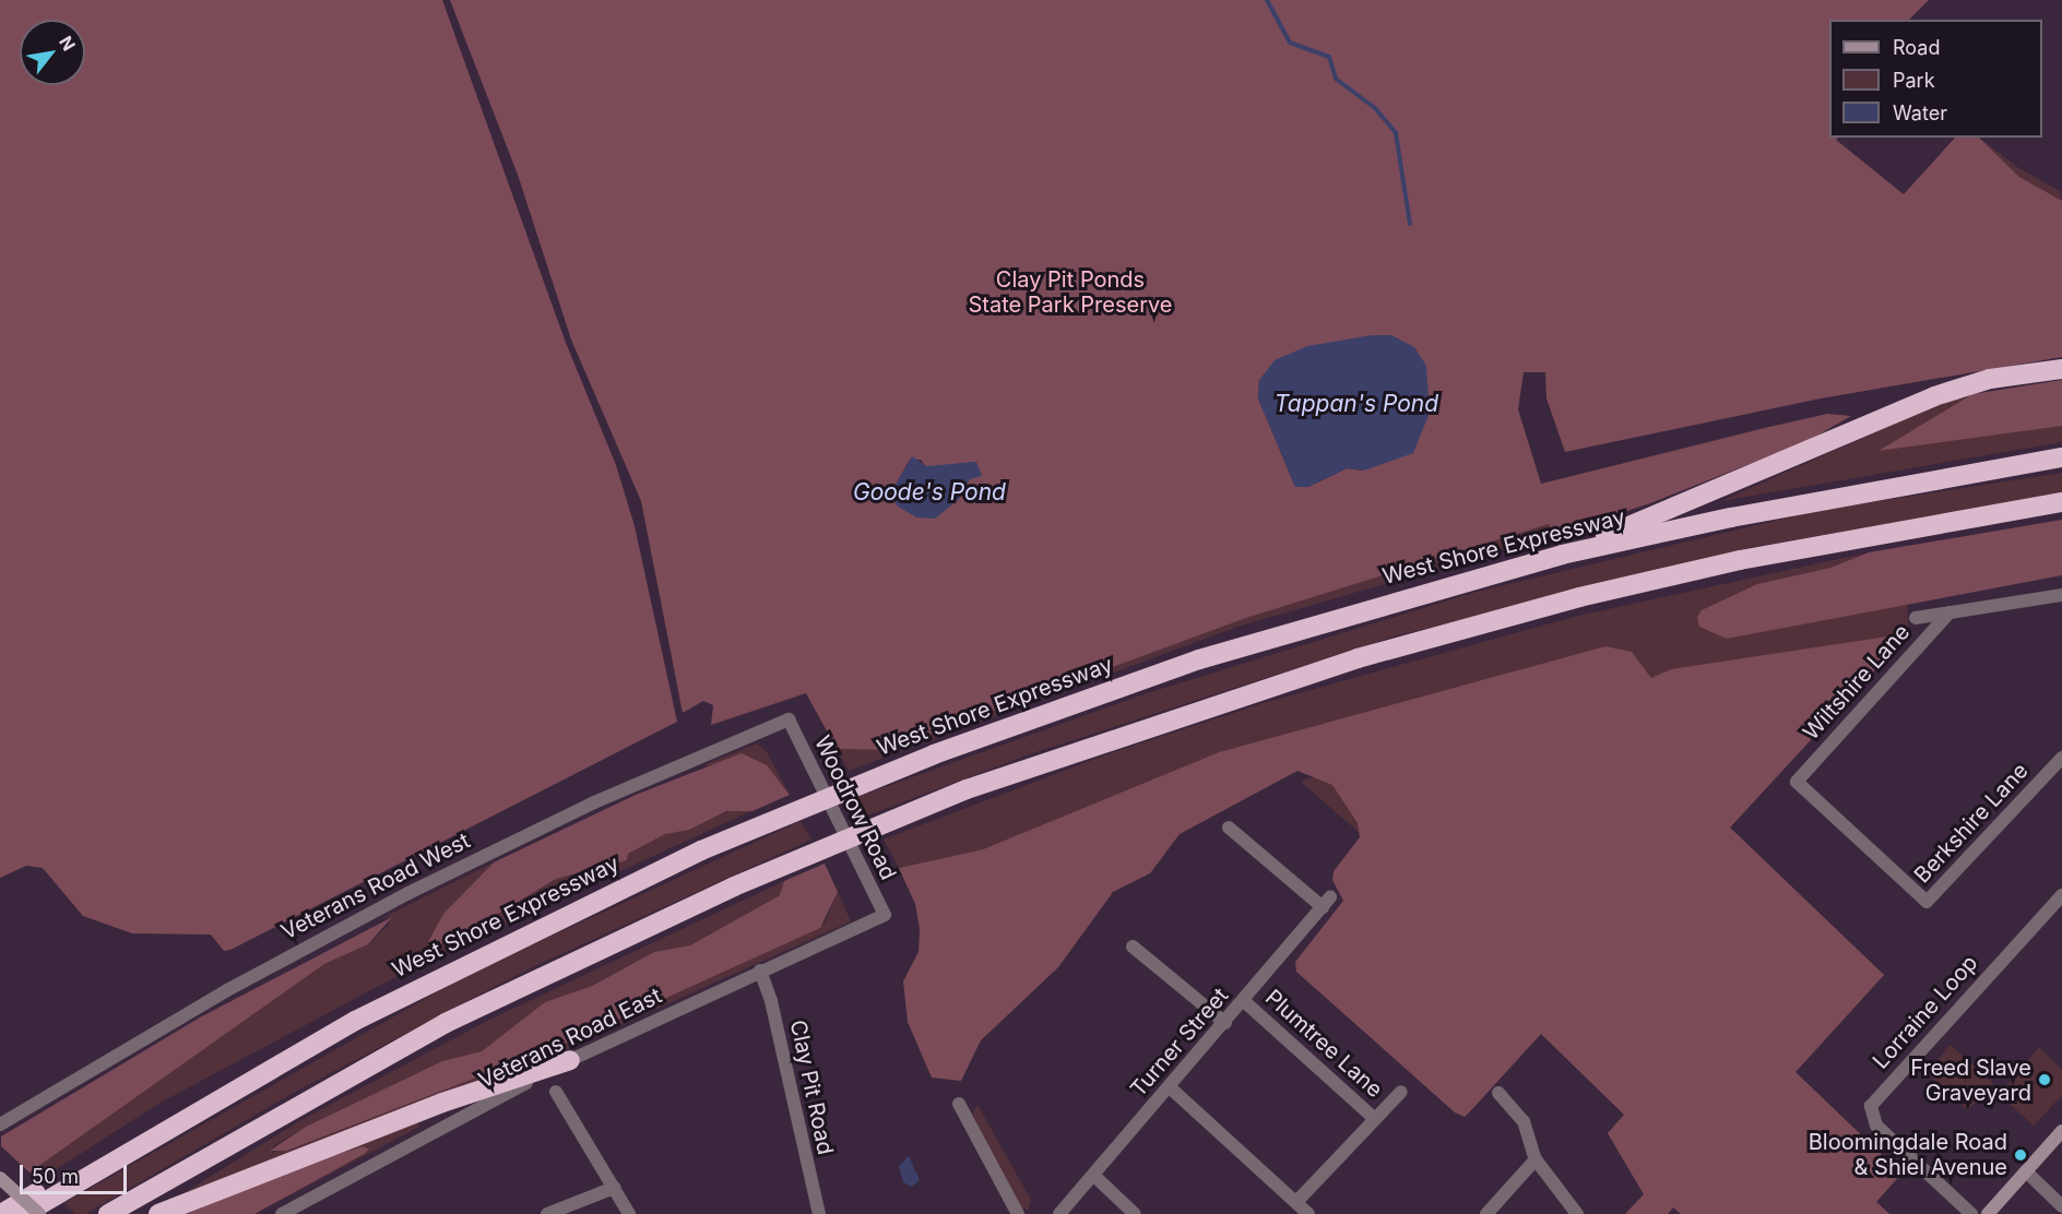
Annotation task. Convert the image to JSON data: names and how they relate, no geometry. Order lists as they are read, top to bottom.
{
  "streets": {
    "highway": ["West Shore Expressway"],
    "street": [
      "Wiltshire Lane",
      "Woodrow Road",
      "Berkshire Lane",
      "Veterans Road West",
      "Lorraine Loop",
      "Veterans Road East",
      "Turner Street",
      "Plumtree Lane",
      "Clay Pit Road"
    ]
  },
  "crossings": [
    ["Wiltshire Lane", "Berkshire Lane"],
    ["Woodrow Road", "Veterans Road West"],
    ["Woodrow Road", "Veterans Road East"],
    ["Veterans Road East", "Clay Pit Road"],
    ["Turner Street", "Plumtree Lane"]
  ],
  "water": ["Tappan's Pond", "Goode's Pond"],
  "parks": ["Clay Pit Ponds State Park Preserve"],
  "places": ["Freed Slave Graveyard", "Bloomingdale Road & Shiel Avenue"],
  "legend": ["Road", "Park", "Water"],
  "scale_bar": "50 m",
  "north": "top right"
}
